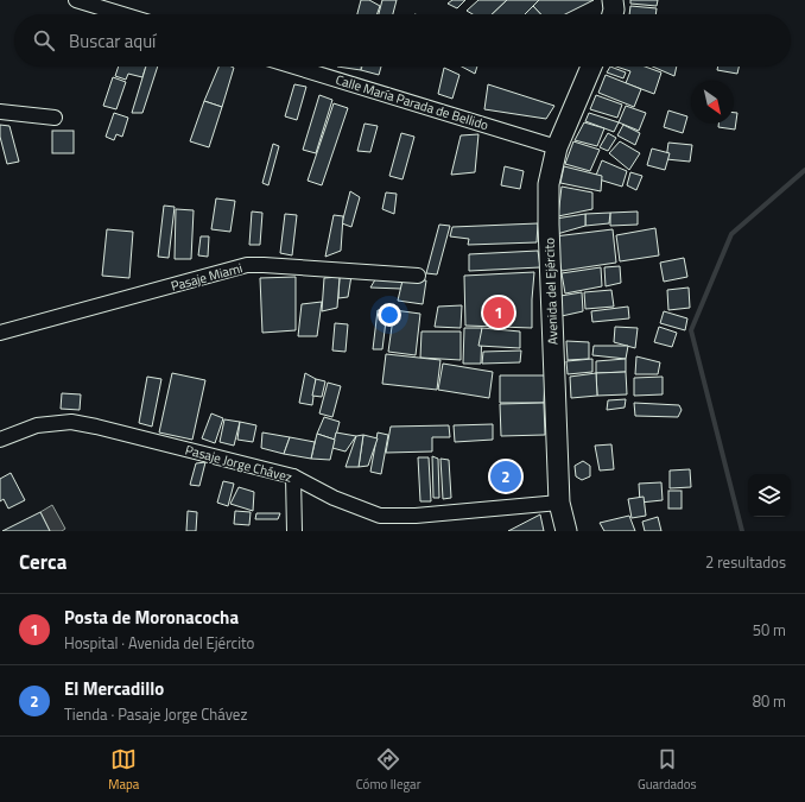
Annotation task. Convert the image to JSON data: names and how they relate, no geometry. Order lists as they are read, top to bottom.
{
  "streets": {
    "main road": ["Avenida del Ejército"],
    "street": ["Calle María Parada de Bellido", "Pasaje Miami", "Pasaje Jorge Chávez"]
  },
  "crossings": [
    ["Calle María Parada de Bellido", "Avenida del Ejército"],
    ["Avenida del Ejército", "Pasaje Jorge Chávez"]
  ],
  "north": "bottom right",
  "page": {
    "search": "Buscar aquí",
    "pins": ["1", "2"],
    "heading": ["Cerca", "2 resultados"],
    "list": [
      {
        "mark": "1",
        "name": "Posta de Moronacocha",
        "note": "Hospital · Avenida del Ejército",
        "value": "50 m"
      },
      {
        "mark": "2",
        "name": "El Mercadillo",
        "note": "Tienda · Pasaje Jorge Chávez",
        "value": "80 m"
      }
    ],
    "nav": ["Mapa", "Cómo llegar", "Guardados"]
  }
}
